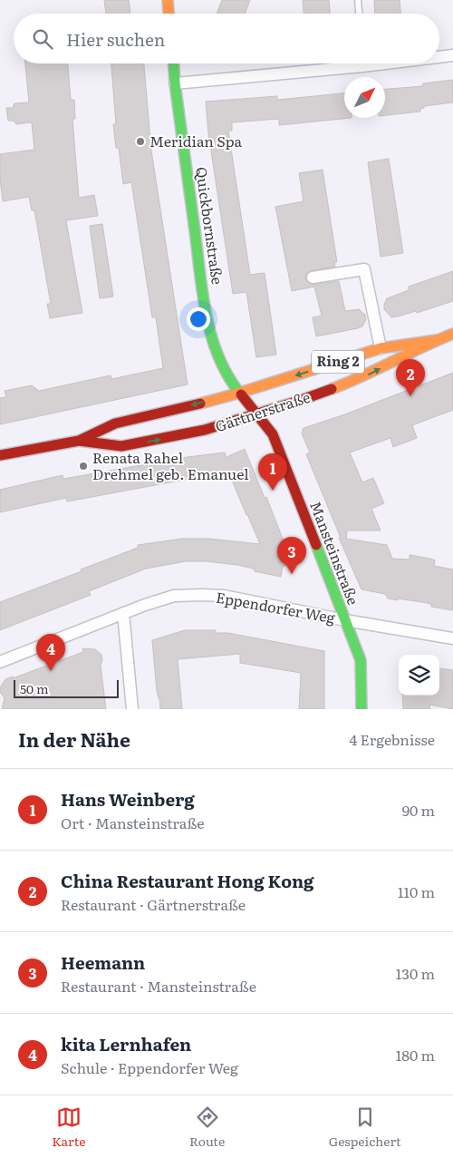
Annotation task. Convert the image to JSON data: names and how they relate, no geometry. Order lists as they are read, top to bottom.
{
  "streets": {
    "main road": [
      "Quickbornstraße",
      "Ring 2",
      "Gärtnerstraße",
      "Mansteinstraße"
    ],
    "street": ["Eppendorfer Weg"]
  },
  "crossings": [
    ["Quickbornstraße", "Gärtnerstraße"],
    ["Quickbornstraße", "Mansteinstraße"],
    ["Gärtnerstraße", "Mansteinstraße"],
    ["Mansteinstraße", "Eppendorfer Weg"]
  ],
  "places": ["Meridian Spa", "Renata Rahel Drehmel geb. Emanuel"],
  "scale_bar": "50 m",
  "north": "top right",
  "page": {
    "search": "Hier suchen",
    "pins": [
      "2",
      "1",
      "3",
      "4"
    ],
    "scale": "50 m",
    "heading": ["In der Nähe", "4 Ergebnisse"],
    "list": [
      {
        "mark": "1",
        "name": "Hans Weinberg",
        "note": "Ort · Mansteinstraße",
        "value": "90 m"
      },
      {
        "mark": "2",
        "name": "China Restaurant Hong Kong",
        "note": "Restaurant · Gärtnerstraße",
        "value": "110 m"
      },
      {
        "mark": "3",
        "name": "Heemann",
        "note": "Restaurant · Mansteinstraße",
        "value": "130 m"
      },
      {
        "mark": "4",
        "name": "kita Lernhafen",
        "note": "Schule · Eppendorfer Weg",
        "value": "180 m"
      }
    ],
    "nav": ["Karte", "Route", "Gespeichert"]
  }
}
